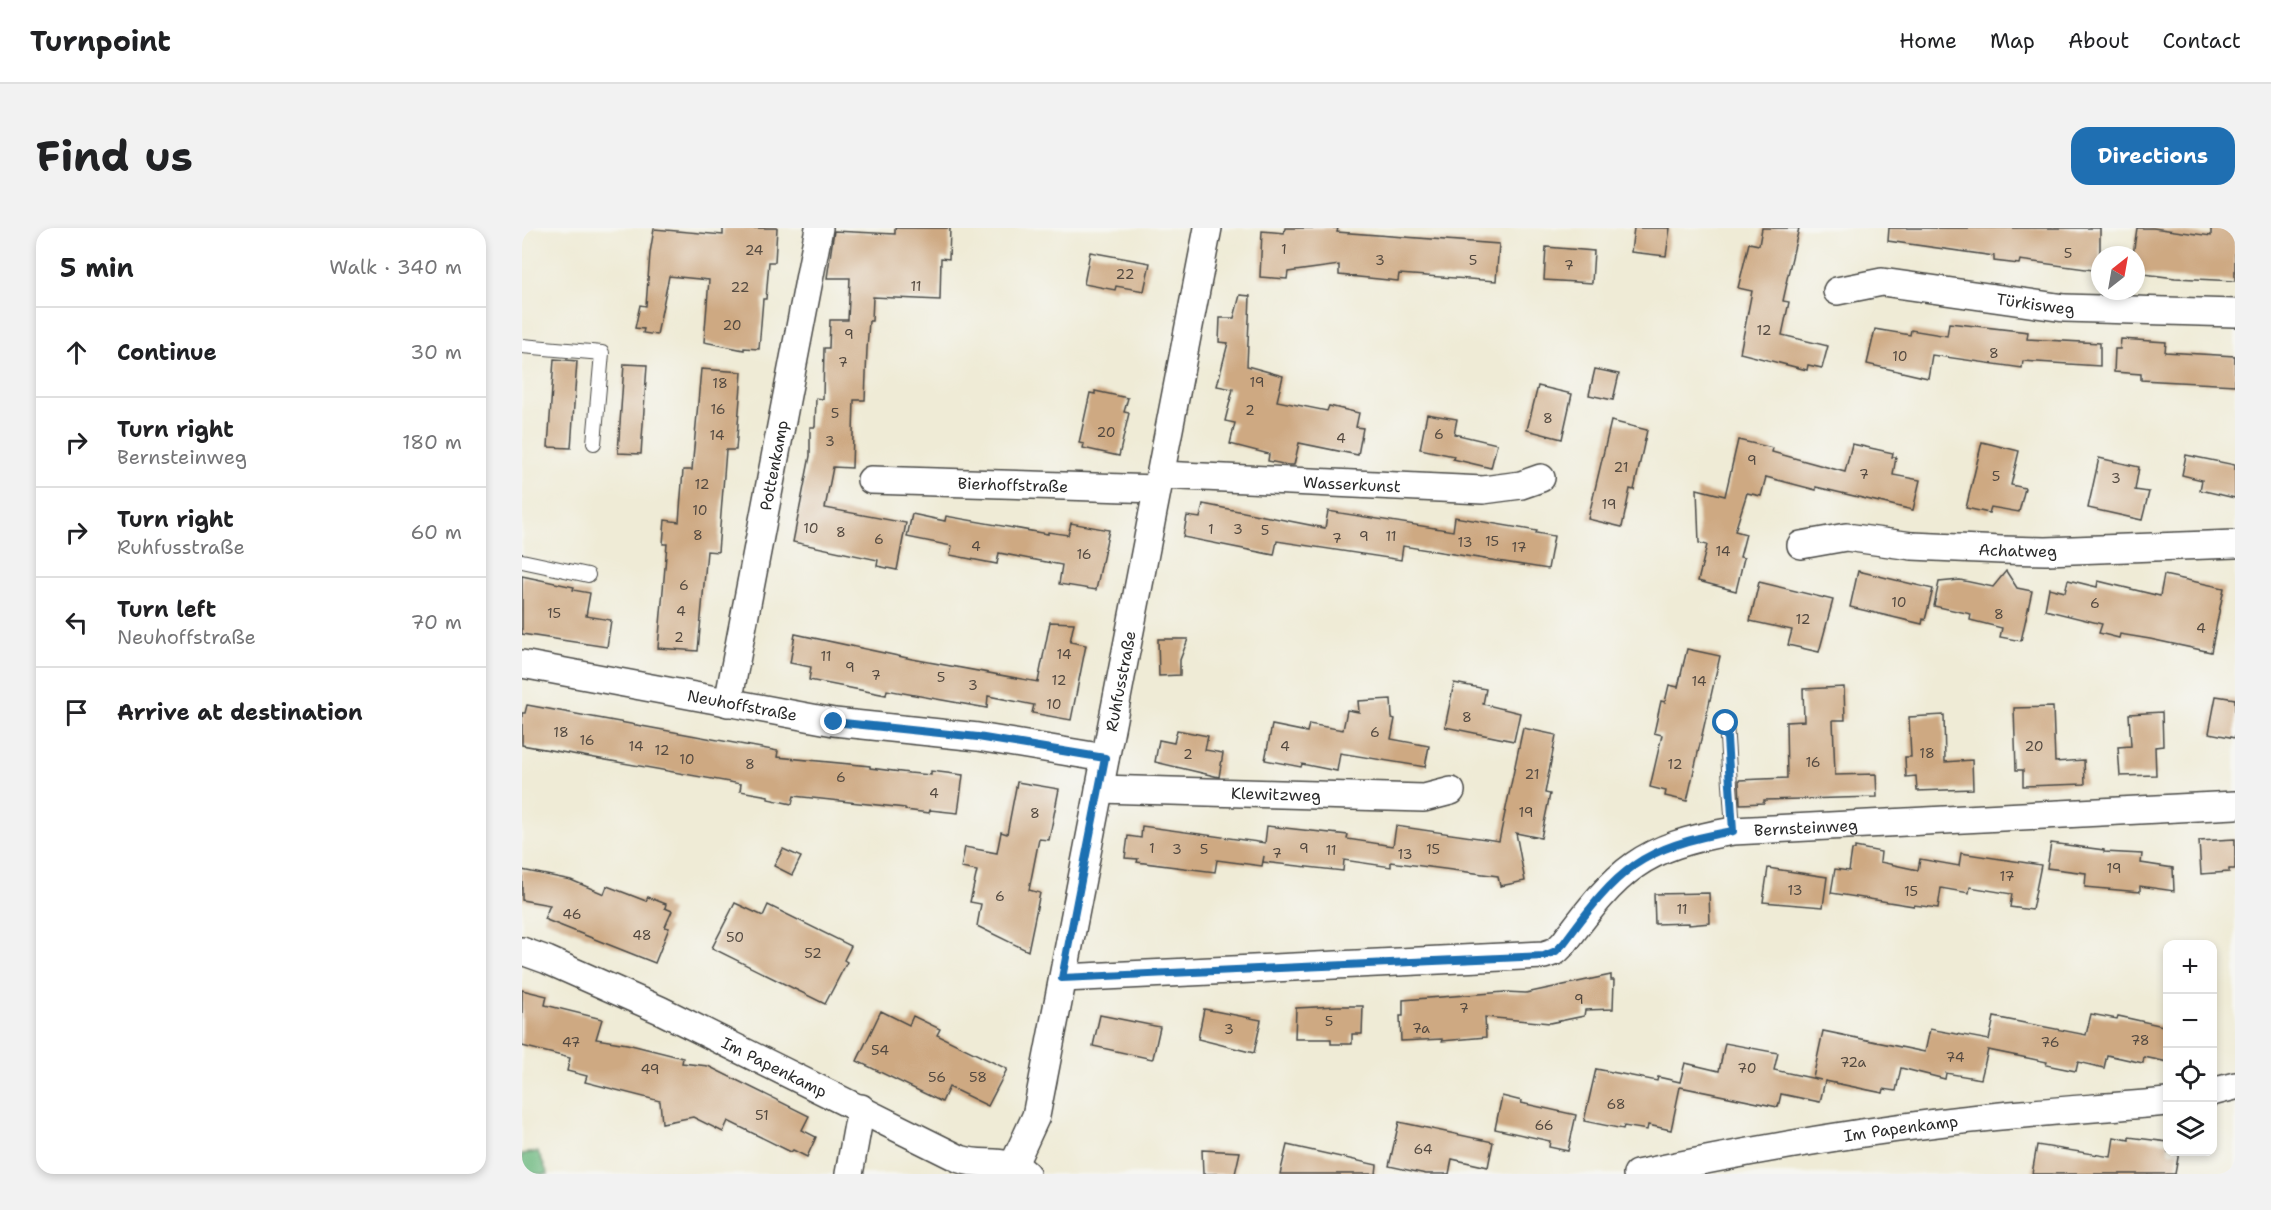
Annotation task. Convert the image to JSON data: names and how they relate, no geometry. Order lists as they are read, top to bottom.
{
  "streets": {
    "street": [
      "Türkisweg",
      "Pottenkamp",
      "Bierhoffstraße",
      "Wasserkunst",
      "Achatweg",
      "Ruhfusstraße",
      "Neuhoffstraße",
      "Klewitzweg",
      "Bernsteinweg",
      "Im Papenkamp"
    ]
  },
  "crossings": [
    ["Pottenkamp", "Neuhoffstraße"],
    ["Bierhoffstraße", "Wasserkunst"],
    ["Bierhoffstraße", "Ruhfusstraße"],
    ["Wasserkunst", "Ruhfusstraße"],
    ["Ruhfusstraße", "Neuhoffstraße"],
    ["Ruhfusstraße", "Klewitzweg"],
    ["Ruhfusstraße", "Bernsteinweg"],
    ["Ruhfusstraße", "Im Papenkamp"]
  ],
  "house_numbers": [
    "1",
    "24",
    "5",
    "3",
    "5",
    "7",
    "22",
    "11",
    "22",
    "20",
    "12",
    "9",
    "8",
    "10",
    "7",
    "19",
    "18",
    "16",
    "2",
    "5",
    "8",
    "20",
    "6",
    "14",
    "4",
    "3",
    "9",
    "21",
    "7",
    "5",
    "3",
    "12",
    "19",
    "10",
    "10",
    "1",
    "3",
    "5",
    "8",
    "8",
    "9",
    "11",
    "7",
    "6",
    "15",
    "13",
    "4",
    "17",
    "14",
    "16",
    "6",
    "10",
    "6",
    "4",
    "15",
    "8",
    "12",
    "4",
    "2",
    "14",
    "11",
    "9",
    "7",
    "5",
    "12",
    "14",
    "3",
    "10",
    "8",
    "18",
    "6",
    "16",
    "14",
    "4",
    "20",
    "12",
    "18",
    "2",
    "10",
    "16",
    "8",
    "12",
    "21",
    "6",
    "4",
    "19",
    "8",
    "1",
    "9",
    "3",
    "5",
    "15",
    "11",
    "7",
    "13",
    "19",
    "17",
    "13",
    "15",
    "6",
    "11",
    "46",
    "48",
    "50",
    "52",
    "9",
    "7",
    "5",
    "7a",
    "3",
    "78",
    "47",
    "76",
    "54",
    "74",
    "72a",
    "70",
    "49",
    "56",
    "58",
    "68",
    "51",
    "66",
    "64"
  ],
  "north": "top right",
  "page": {
    "header": "Turnpoint",
    "nav": [
      "Home",
      "Map",
      "About",
      "Contact"
    ],
    "buttons": "Directions",
    "title": "Find us",
    "heading": ["5 min", "Walk · 340 m"],
    "list": [
      ["Continue", "30 m"],
      ["Turn right", "Bernsteinweg", "180 m"],
      ["Turn right", "Ruhfusstraße", "60 m"],
      ["Turn left", "Neuhoffstraße", "70 m"],
      "Arrive at destination"
    ],
    "map_buttons": ["+", "−"]
  }
}
